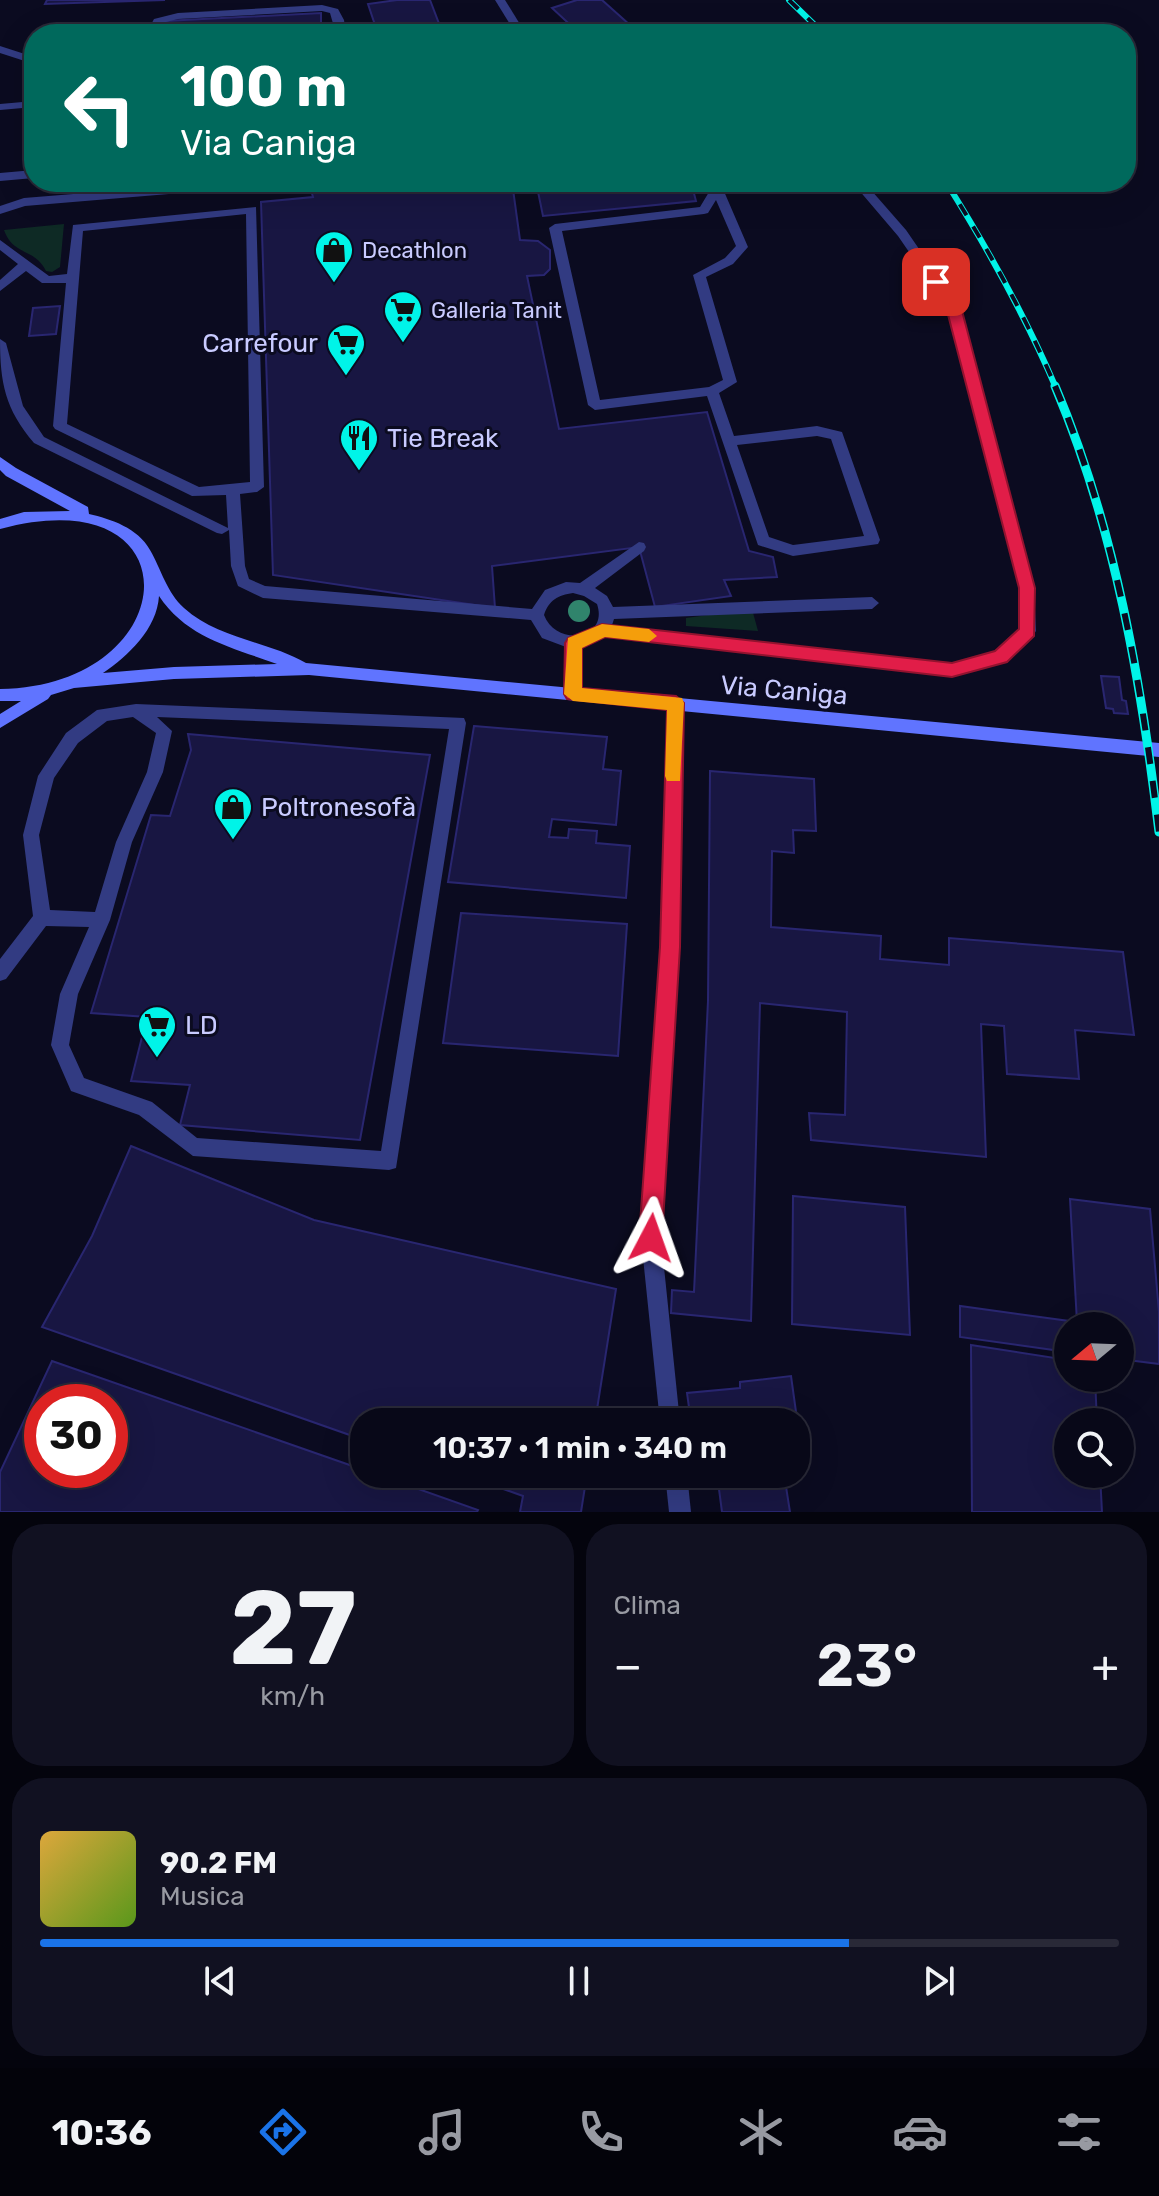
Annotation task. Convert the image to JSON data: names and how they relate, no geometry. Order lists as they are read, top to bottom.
{
  "streets": {
    "street": ["Via Caniga"]
  },
  "places": {
    "shop": ["Decathlon", "Poltronesofà"],
    "supermarket": ["Galleria Tanit", "Carrefour", "LD"],
    "restaurant": ["Tie Break"]
  },
  "north": "left",
  "page": {
    "turn": ["100 m", "Via Caniga"],
    "limit": "30",
    "trip": "10:37 · 1 min · 340 m",
    "tile": [
      ["27", "km/h"],
      "Clima"
    ],
    "heat": ["−", "23°", "+"],
    "song": ["90.2 FM", "Musica"],
    "tabs": "10:36"
  }
}
